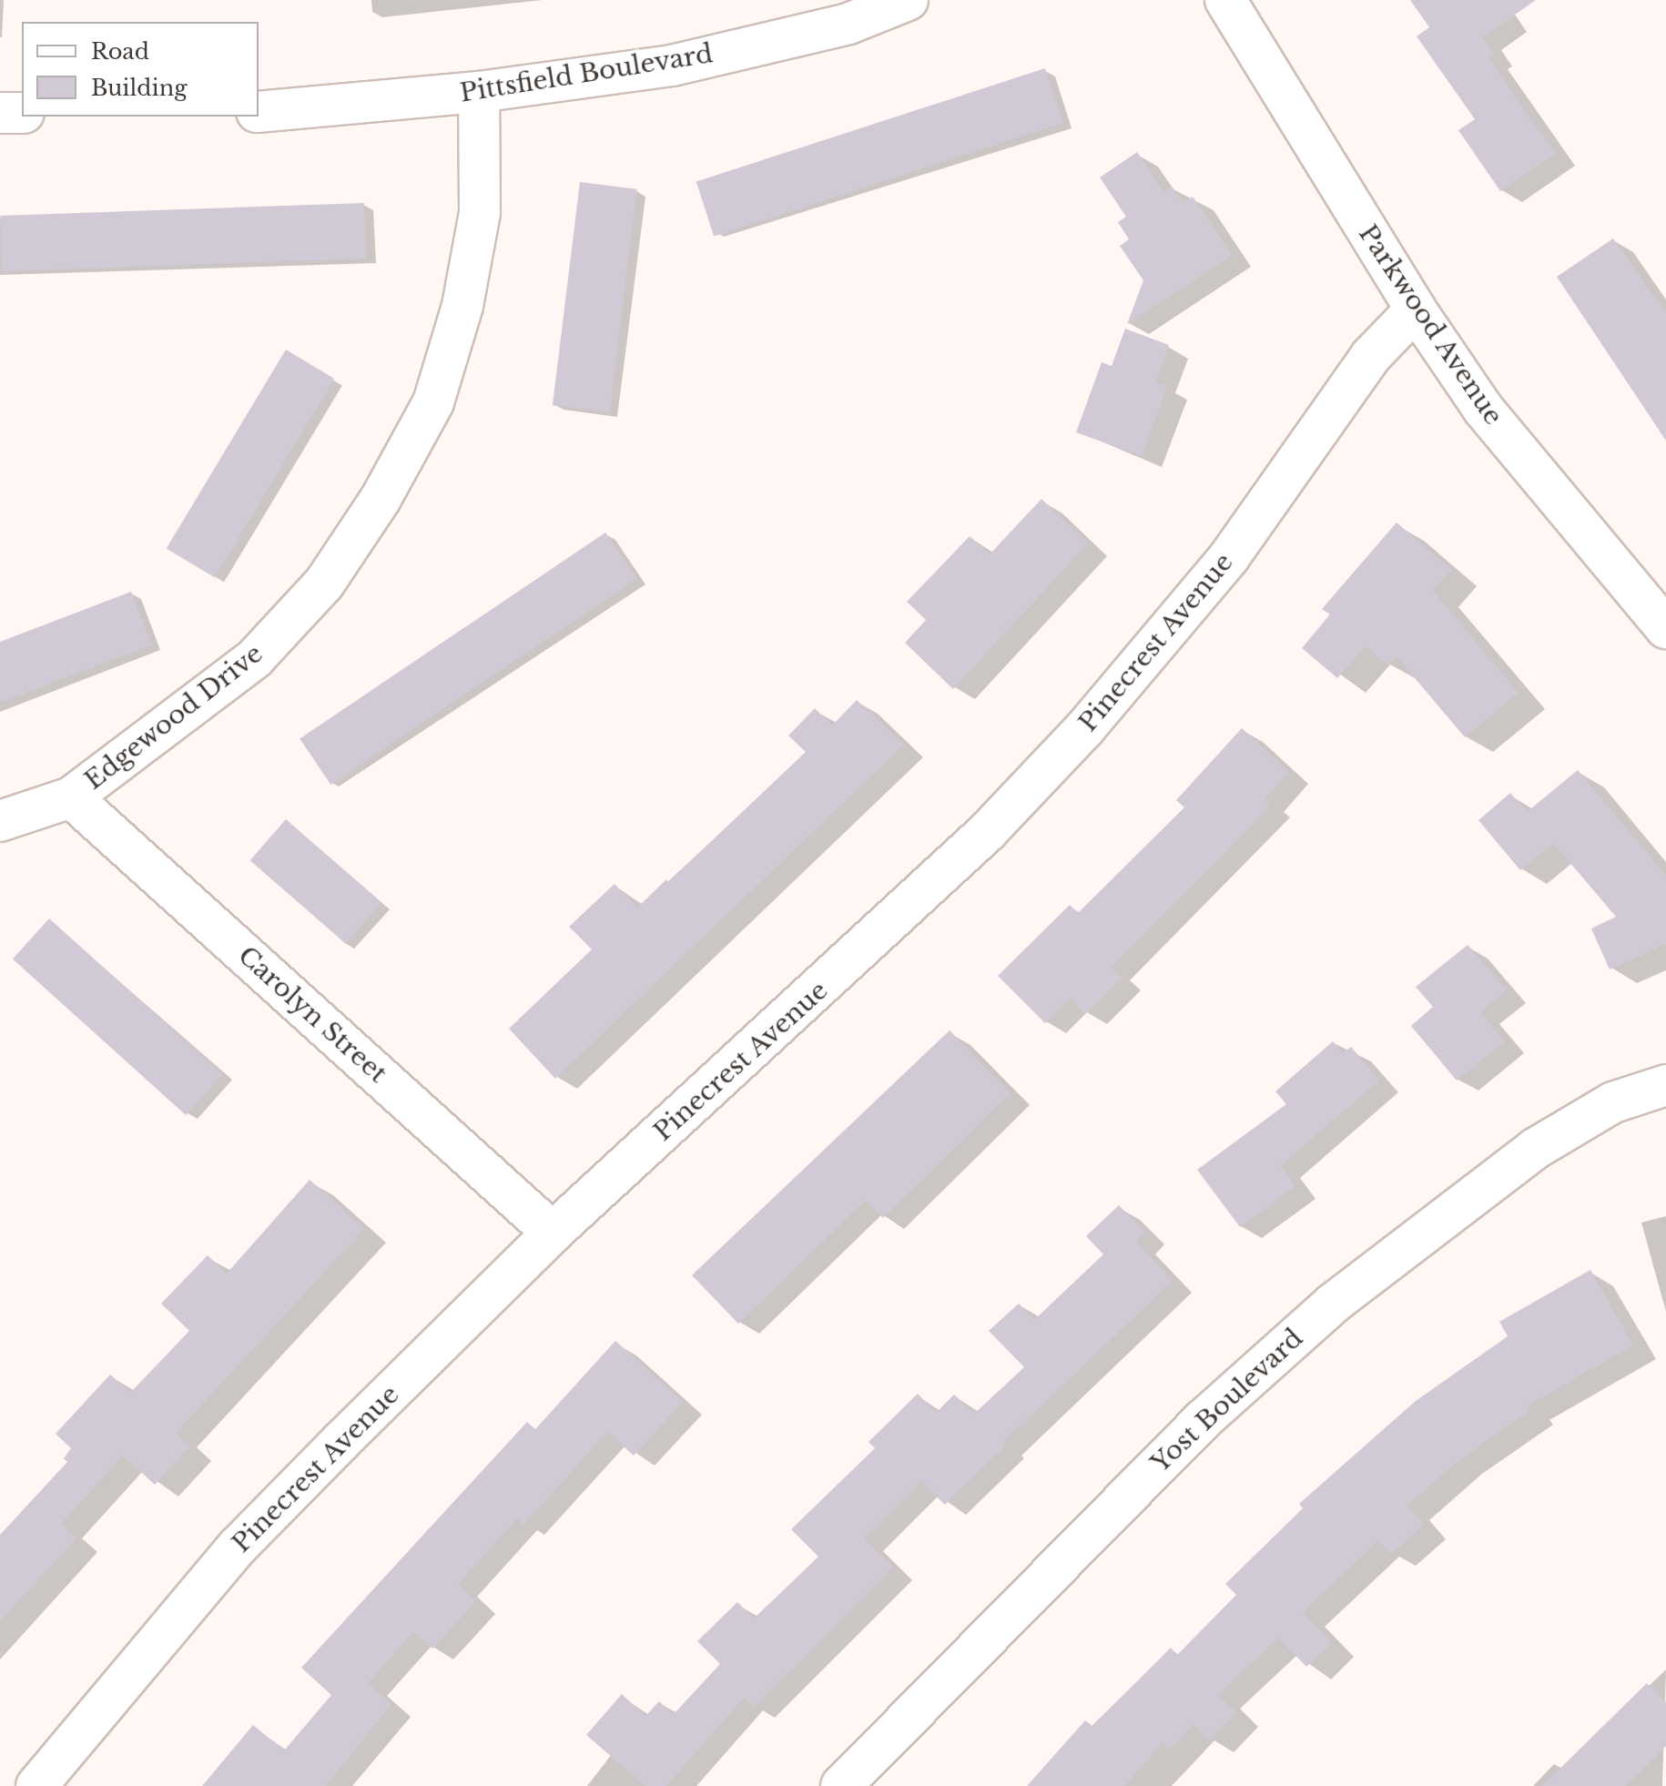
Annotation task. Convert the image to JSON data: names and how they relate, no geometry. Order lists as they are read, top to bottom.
{
  "streets": {
    "street": [
      "Pittsfield Boulevard",
      "Parkwood Avenue",
      "Pinecrest Avenue",
      "Edgewood Drive",
      "Carolyn Street",
      "Yost Boulevard"
    ]
  },
  "crossings": [
    ["Pittsfield Boulevard", "Edgewood Drive"],
    ["Parkwood Avenue", "Pinecrest Avenue"],
    ["Pinecrest Avenue", "Carolyn Street"],
    ["Edgewood Drive", "Carolyn Street"]
  ],
  "legend": ["Road", "Building"]
}
